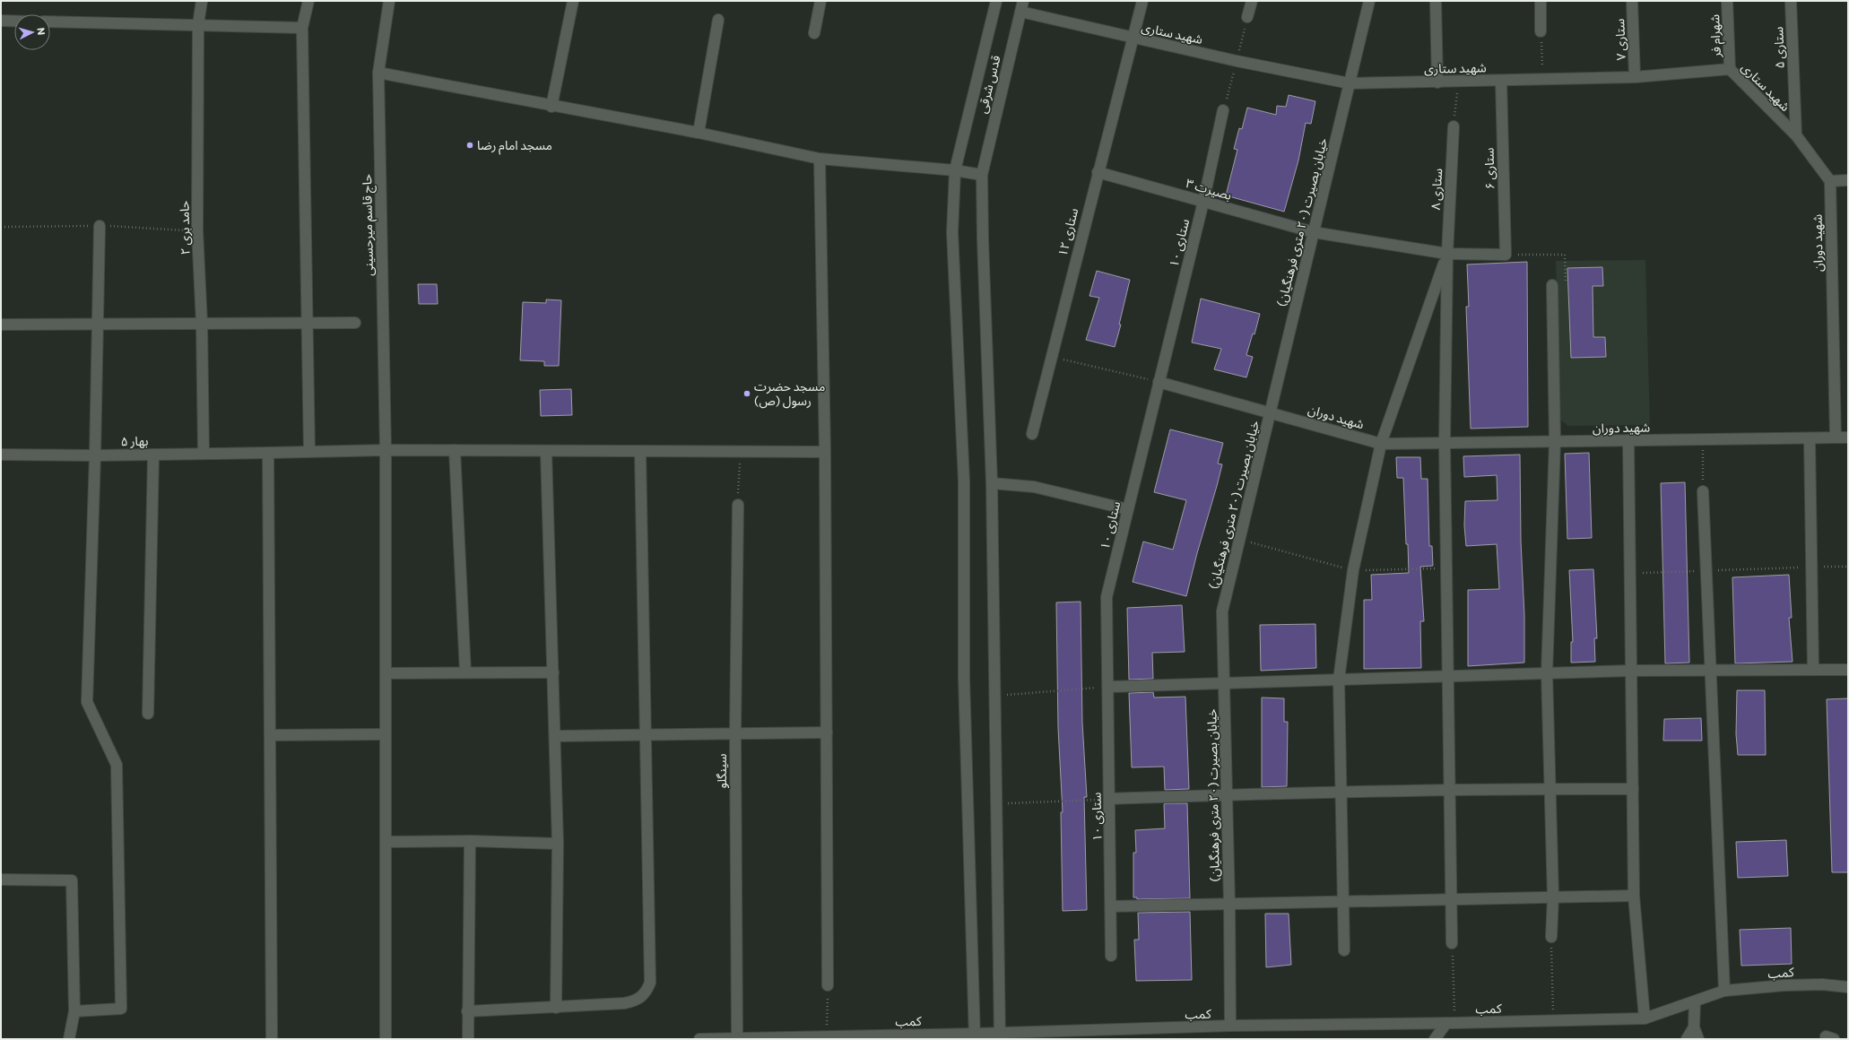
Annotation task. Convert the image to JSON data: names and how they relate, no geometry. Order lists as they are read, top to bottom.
{
  "streets": {
    "street": [
      "شهید ستاری",
      "شهرام فر",
      "ستاری ۷",
      "ستاری ۵",
      "قدس شرقی",
      "ستاری ۶",
      "بصیرت ۳",
      "ستاری ۸",
      "خیابان بصیرت (۲۰ متری فرهنگیان)",
      "حاج قاسم میرحسینی",
      "حامد بری ۲",
      "ستاری ۱۲",
      "ستاری ۱۰",
      "شهید دوران",
      "بهار ۵",
      "سینگلو",
      "کمب"
    ]
  },
  "crossings": [
    ["شهید ستاری", "شهرام فر"],
    ["شهید ستاری", "ستاری ۷"],
    ["شهید ستاری", "ستاری ۵"],
    ["شهید ستاری", "قدس شرقی"],
    ["شهید ستاری", "ستاری ۶"],
    ["شهید ستاری", "خیابان بصیرت (۲۰ متری فرهنگیان)"],
    ["شهید ستاری", "ستاری ۱۲"],
    ["شهید ستاری", "شهید دوران"],
    ["ستاری ۶", "بصیرت ۳"],
    ["بصیرت ۳", "ستاری ۸"],
    ["بصیرت ۳", "خیابان بصیرت (۲۰ متری فرهنگیان)"],
    ["بصیرت ۳", "ستاری ۱۲"],
    ["بصیرت ۳", "ستاری ۱۰"],
    ["خیابان بصیرت (۲۰ متری فرهنگیان)", "شهید دوران"],
    ["خیابان بصیرت (۲۰ متری فرهنگیان)", "کمب"],
    ["حاج قاسم میرحسینی", "بهار ۵"],
    ["حامد بری ۲", "بهار ۵"],
    ["ستاری ۱۰", "شهید دوران"],
    ["سینگلو", "کمب"]
  ],
  "places": ["مسجد امام رضا", "مسجد حضرت رسول (ص)"],
  "north": "right"
}
